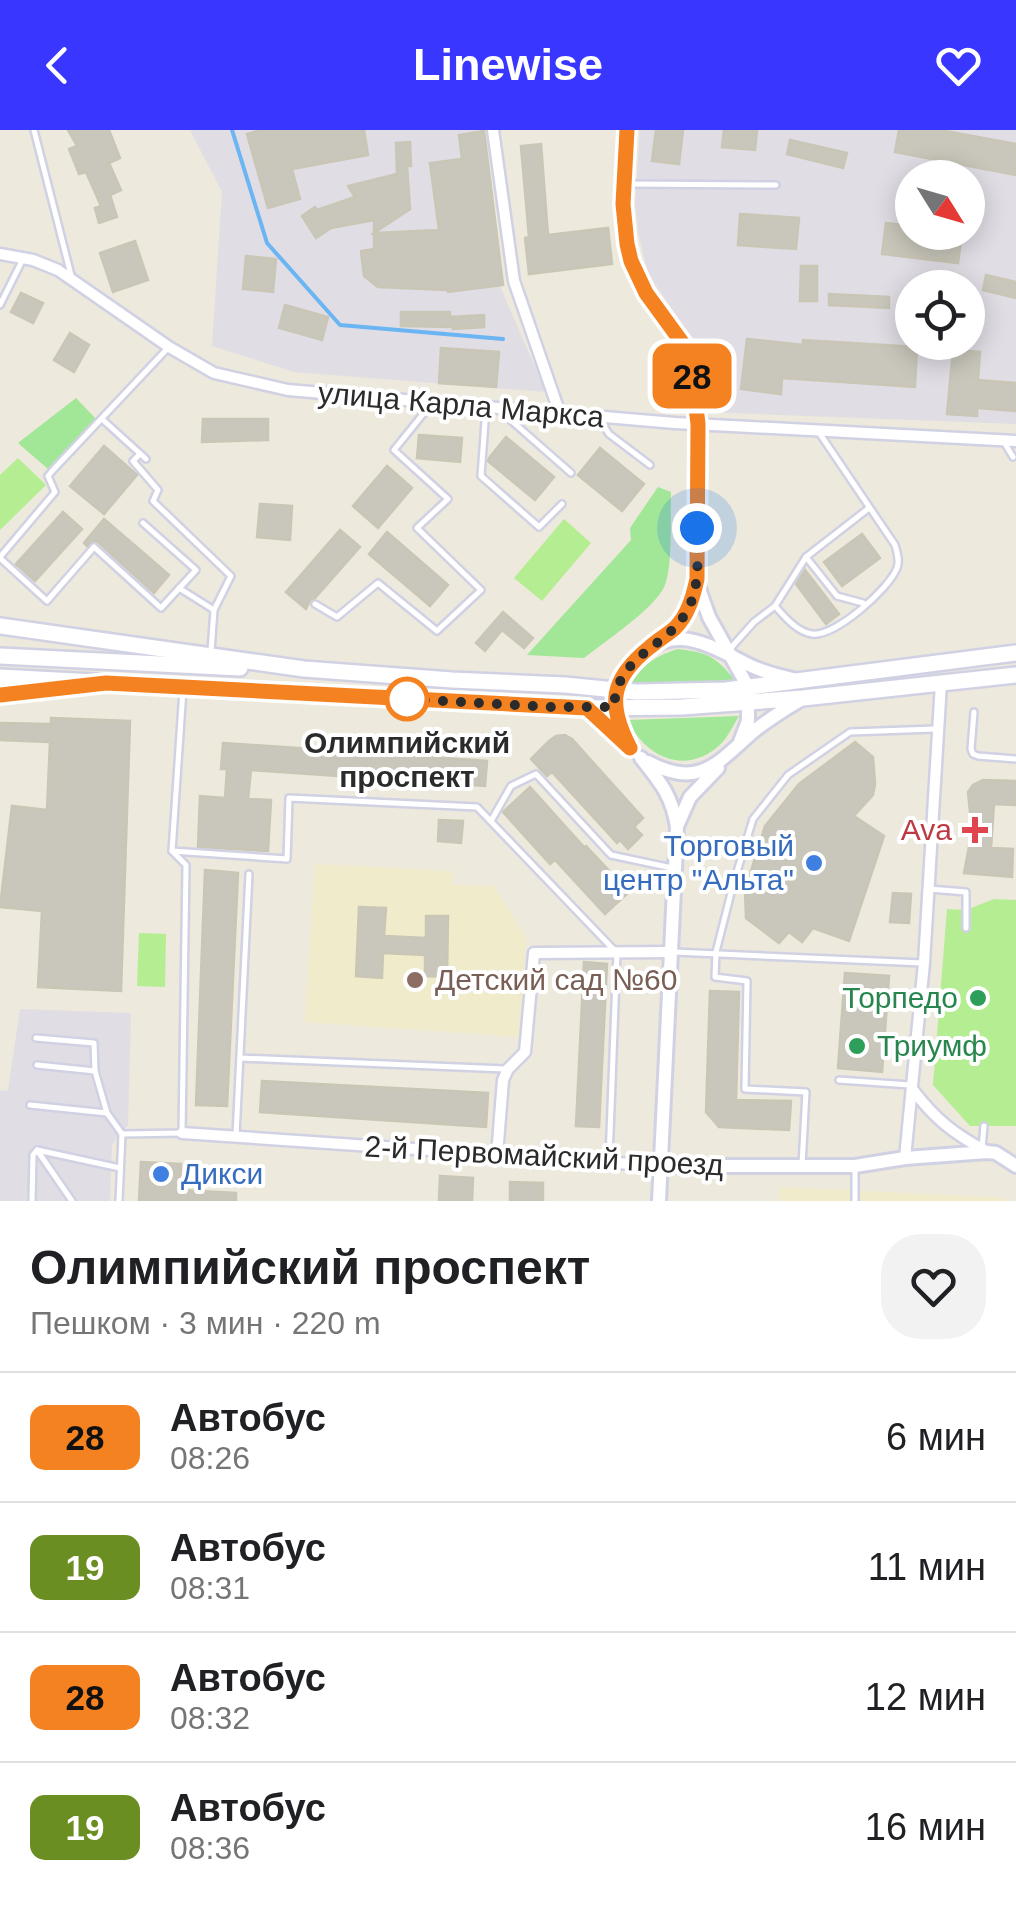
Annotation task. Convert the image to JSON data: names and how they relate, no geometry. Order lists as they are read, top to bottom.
{
  "streets": {
    "street": ["улица Карла Маркса", "2-й Первомайский проезд"]
  },
  "places": {
    "other": [
      "Олимпийский проспект",
      "Торговый центр \"Альта\"",
      "Детский сад №60",
      "Торпедо",
      "Триумф",
      "Дикси"
    ],
    "health": ["Ava"]
  },
  "lines": ["bus line 28"],
  "north": "bottom right",
  "page": {
    "header": "Linewise",
    "on_map": "28",
    "heading": ["Олимпийский проспект", "Пешком · 3 мин · 220 m"],
    "list": [
      {
        "mark": "28",
        "name": "Автобус",
        "note": "08:26",
        "value": "6 мин"
      },
      {
        "mark": "19",
        "name": "Автобус",
        "note": "08:31",
        "value": "11 мин"
      },
      {
        "mark": "28",
        "name": "Автобус",
        "note": "08:32",
        "value": "12 мин"
      },
      {
        "mark": "19",
        "name": "Автобус",
        "note": "08:36",
        "value": "16 мин"
      }
    ]
  }
}
